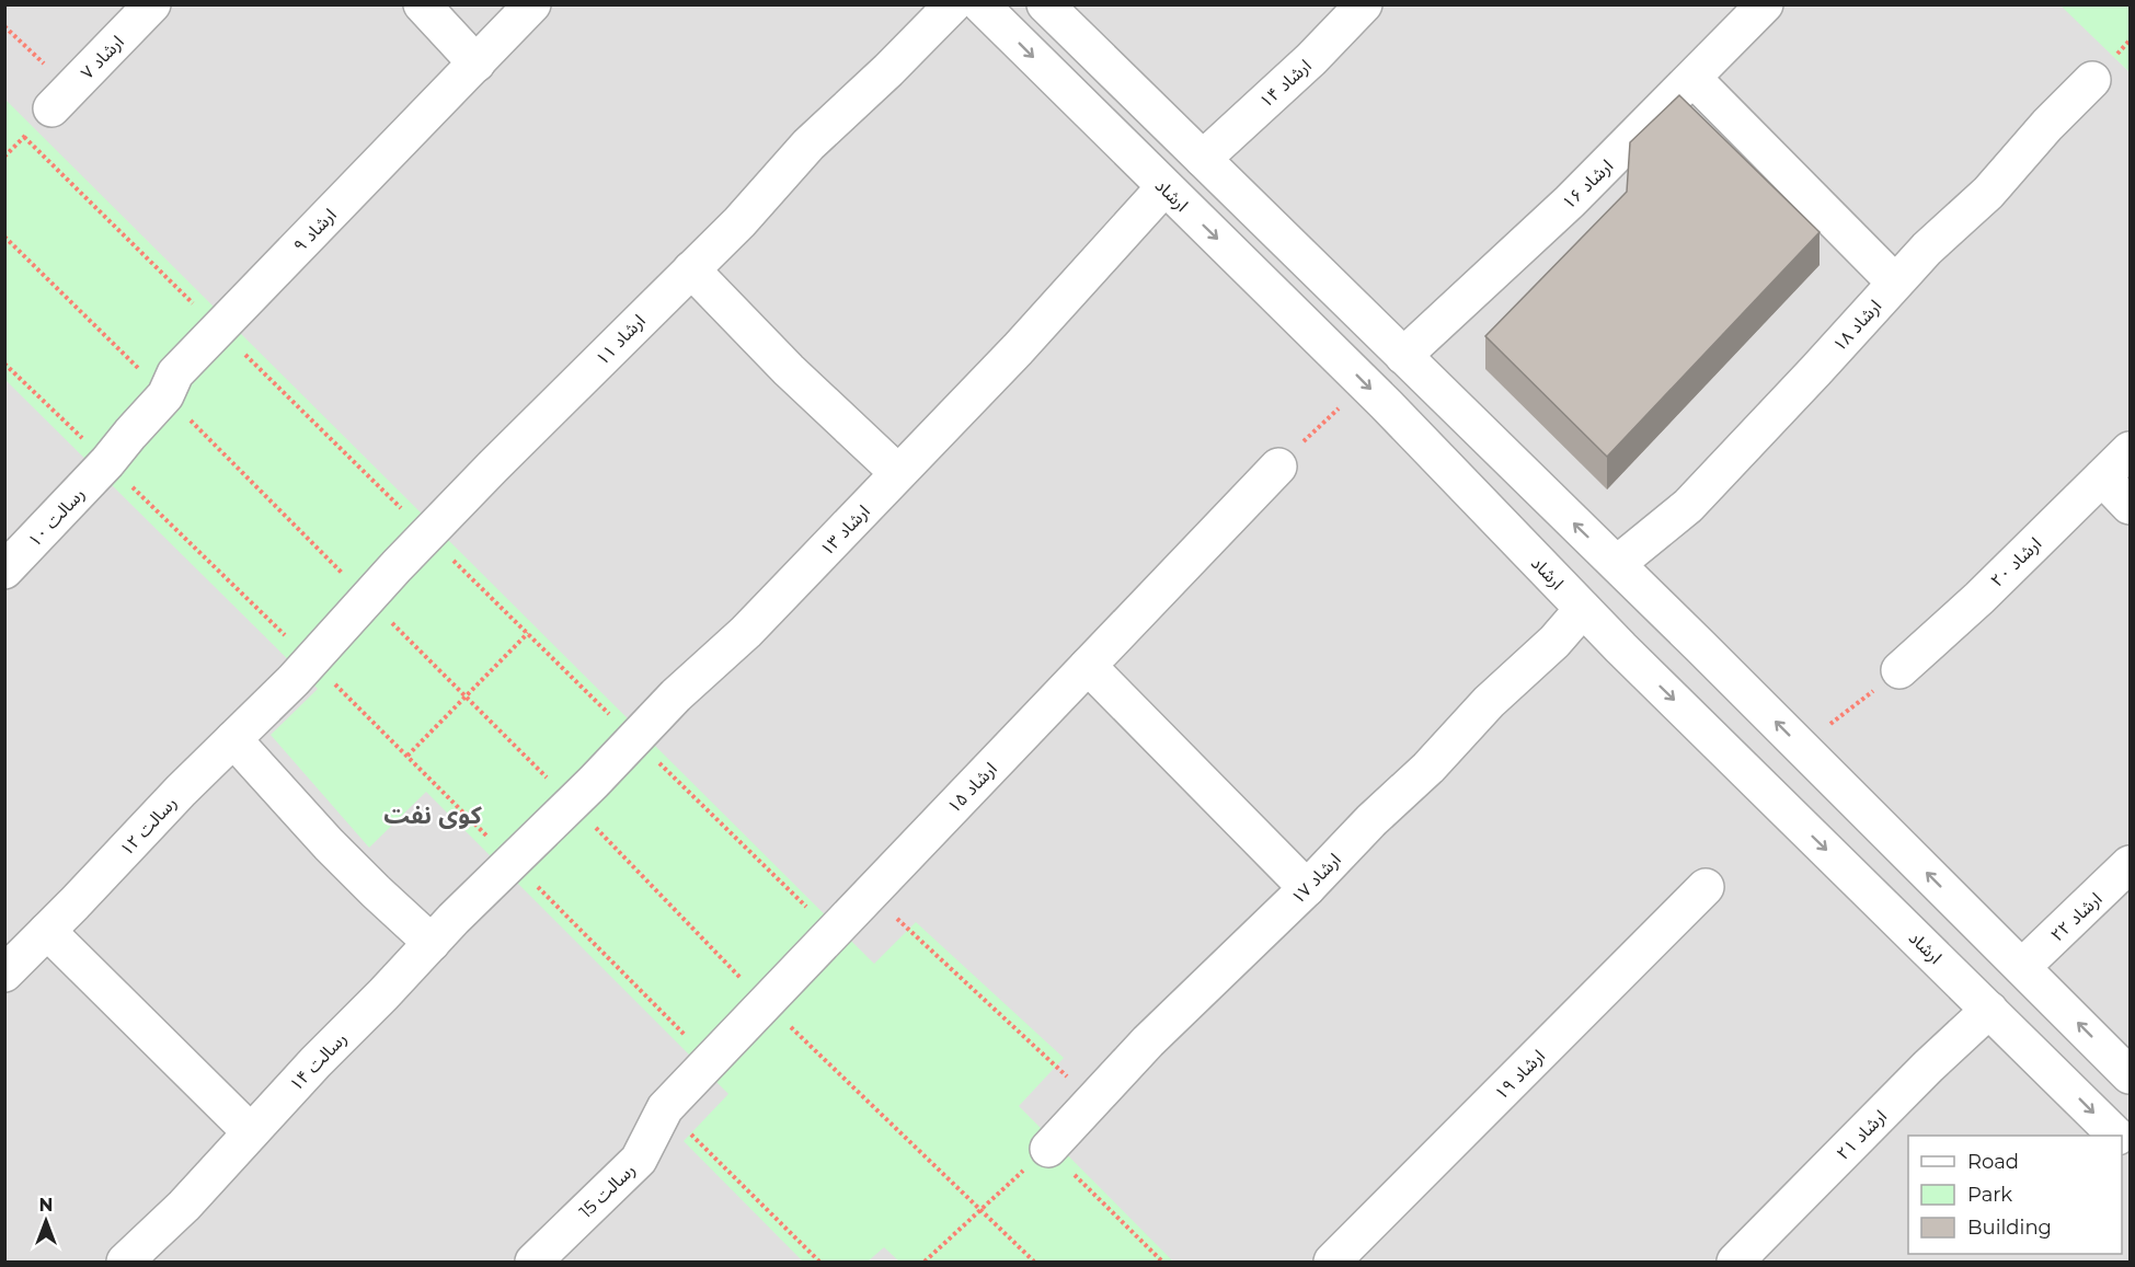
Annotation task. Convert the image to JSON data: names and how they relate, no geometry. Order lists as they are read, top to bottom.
{
  "streets": {
    "street": [
      "ارشاد ۷",
      "ارشاد ۱۴",
      "ارشاد ۱۶",
      "ارشاد",
      "ارشاد ۹",
      "ارشاد ۱۸",
      "ارشاد ۱۱",
      "رسالت ۱۰",
      "ارشاد ۱۳",
      "ارشاد ۲۰",
      "ارشاد ۱۵",
      "رسالت ۱۲",
      "ارشاد ۱۷",
      "ارشاد ۲۲",
      "رسالت ۱۴",
      "ارشاد ۱۹",
      "ارشاد ۲۱",
      "رسالت 15"
    ]
  },
  "crossings": [
    ["ارشاد", "ارشاد ۱۳"],
    ["ارشاد", "ارشاد ۱۷"],
    ["ارشاد", "ارشاد ۲۱"],
    ["ارشاد ۹", "رسالت ۱۰"],
    ["ارشاد ۱۱", "رسالت ۱۲"],
    ["ارشاد ۱۳", "رسالت ۱۴"],
    ["ارشاد ۱۵", "رسالت 15"]
  ],
  "districts": ["کوی نفت"],
  "legend": ["Road", "Park", "Building"],
  "north": "top"
}
